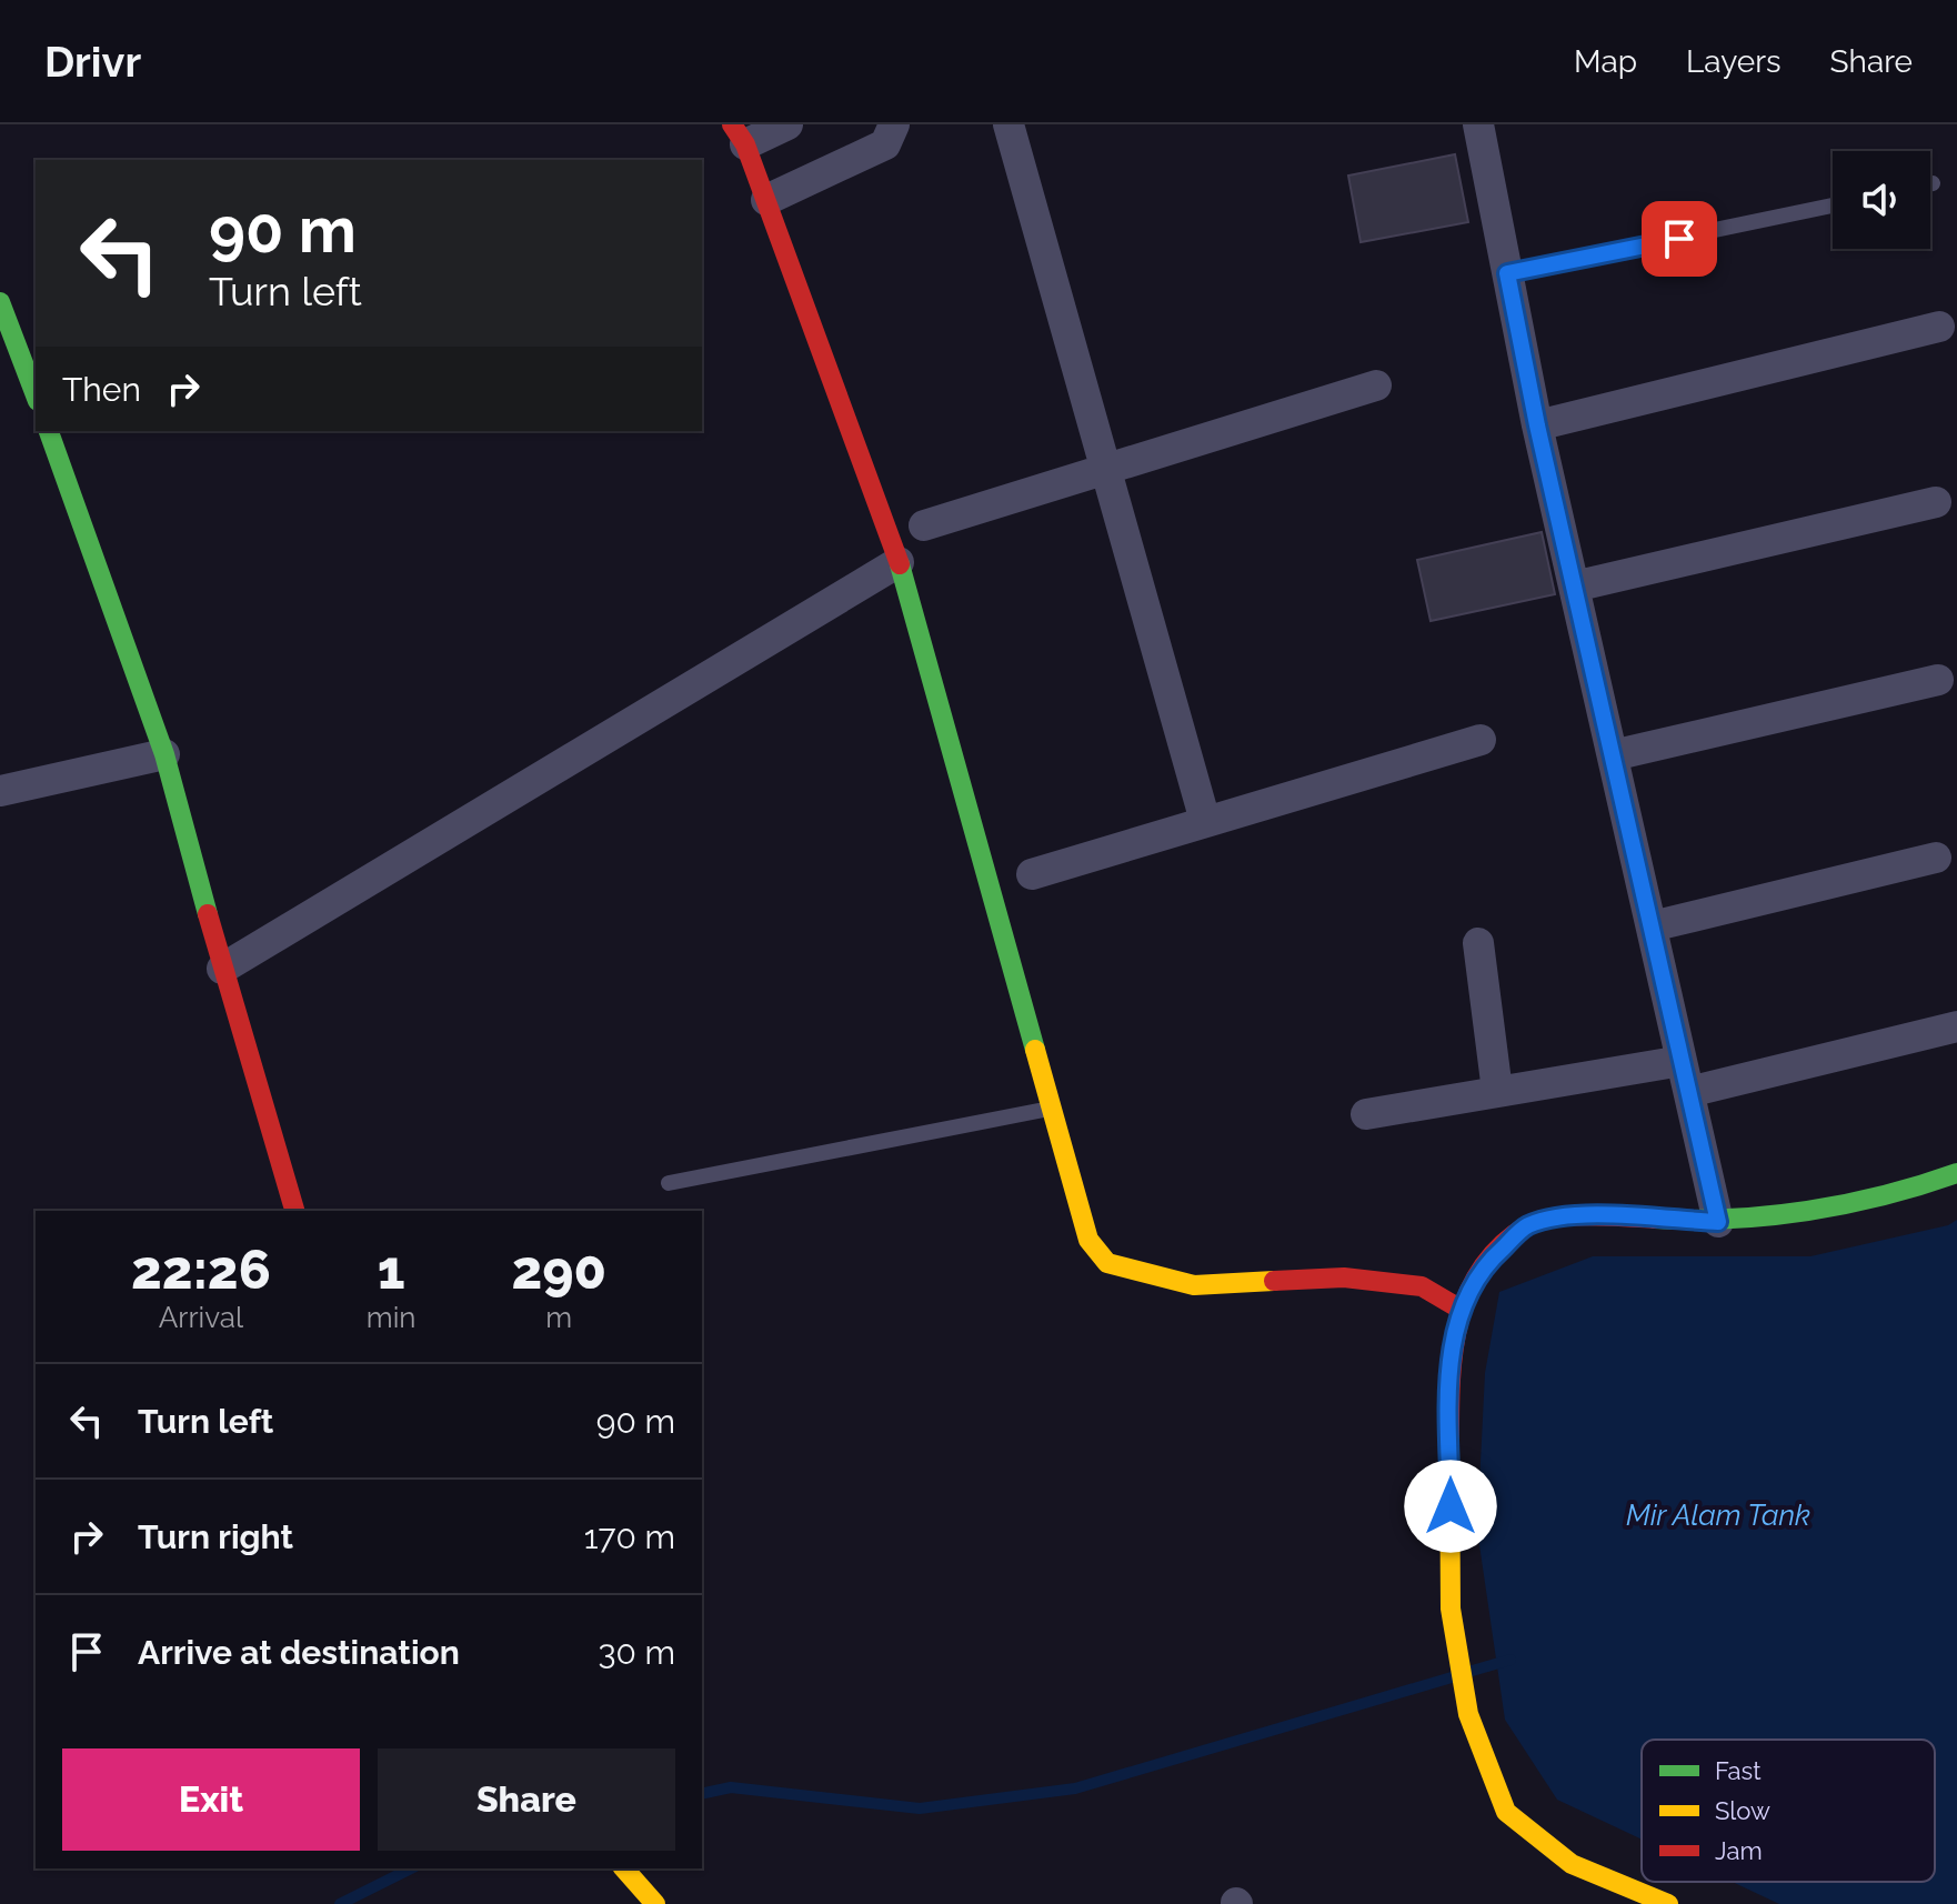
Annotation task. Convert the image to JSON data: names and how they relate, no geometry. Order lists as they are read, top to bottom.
{
  "water": ["Mir Alam Tank"],
  "legend": ["Fast", "Slow", "Jam"],
  "page": {
    "header": "Drivr",
    "nav": ["Map", "Layers", "Share"],
    "turn": ["90 m", "Turn left"],
    "then": "Then",
    "eta": [
      "22:26",
      "Arrival",
      "1",
      "min",
      "290",
      "m"
    ],
    "list": [
      {
        "name": "Turn left",
        "value": "90 m"
      },
      {
        "name": "Turn right",
        "value": "170 m"
      },
      {
        "name": "Arrive at destination",
        "value": "30 m"
      }
    ],
    "buttons": ["Exit", "Share"]
  }
}
